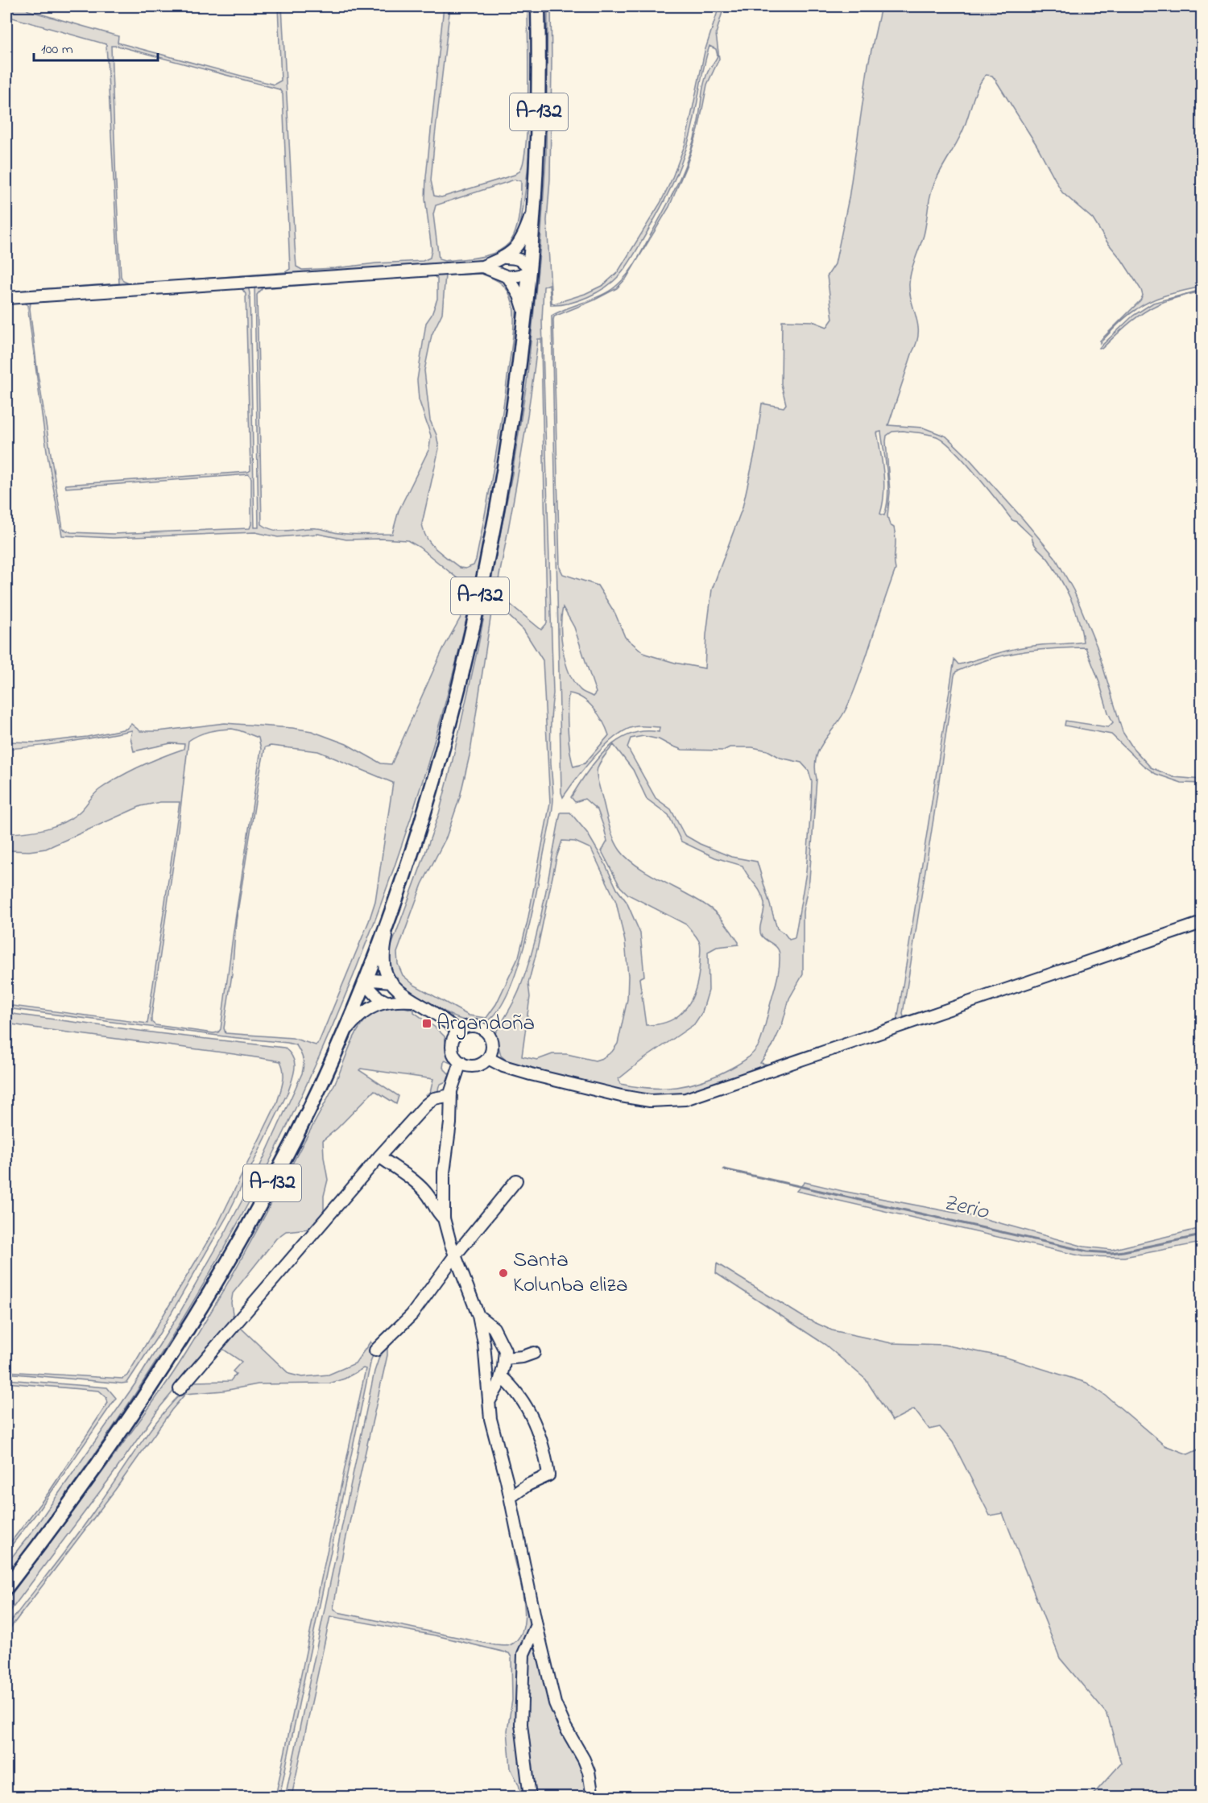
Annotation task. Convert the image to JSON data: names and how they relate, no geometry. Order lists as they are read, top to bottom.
{
  "streets": {
    "main road": ["A-132"]
  },
  "water": ["Zerio"],
  "places": {
    "transit": ["Argandoña"],
    "other": ["Santa Kolunba eliza"]
  },
  "scale_bar": "100 m"
}
